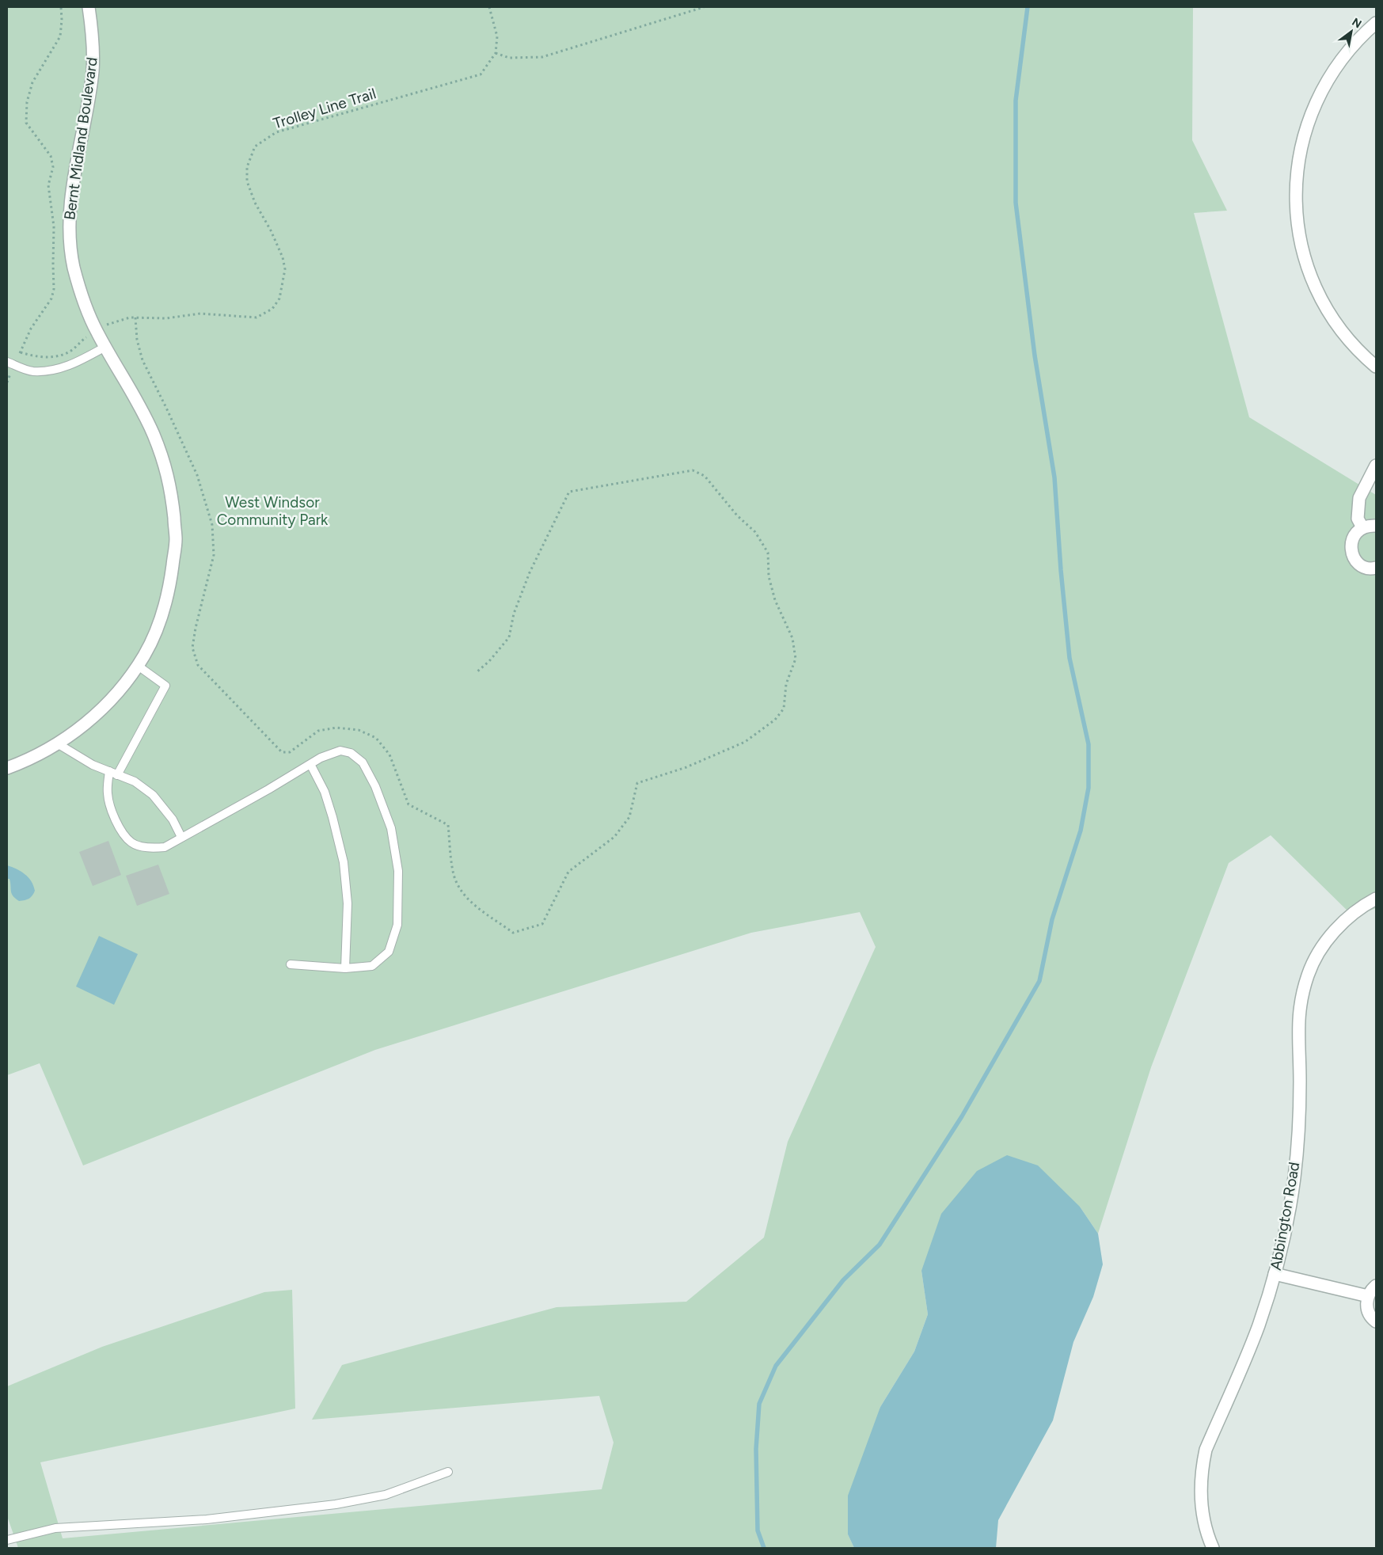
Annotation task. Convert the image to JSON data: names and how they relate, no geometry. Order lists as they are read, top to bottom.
{
  "streets": {
    "street": ["Bernt Midland Boulevard", "Abbington Road"],
    "path": ["Trolley Line Trail"]
  },
  "crossings": [
    ["Trolley Line Trail", "Bernt Midland Boulevard"]
  ],
  "parks": ["West Windsor Community Park"],
  "north": "top right"
}
